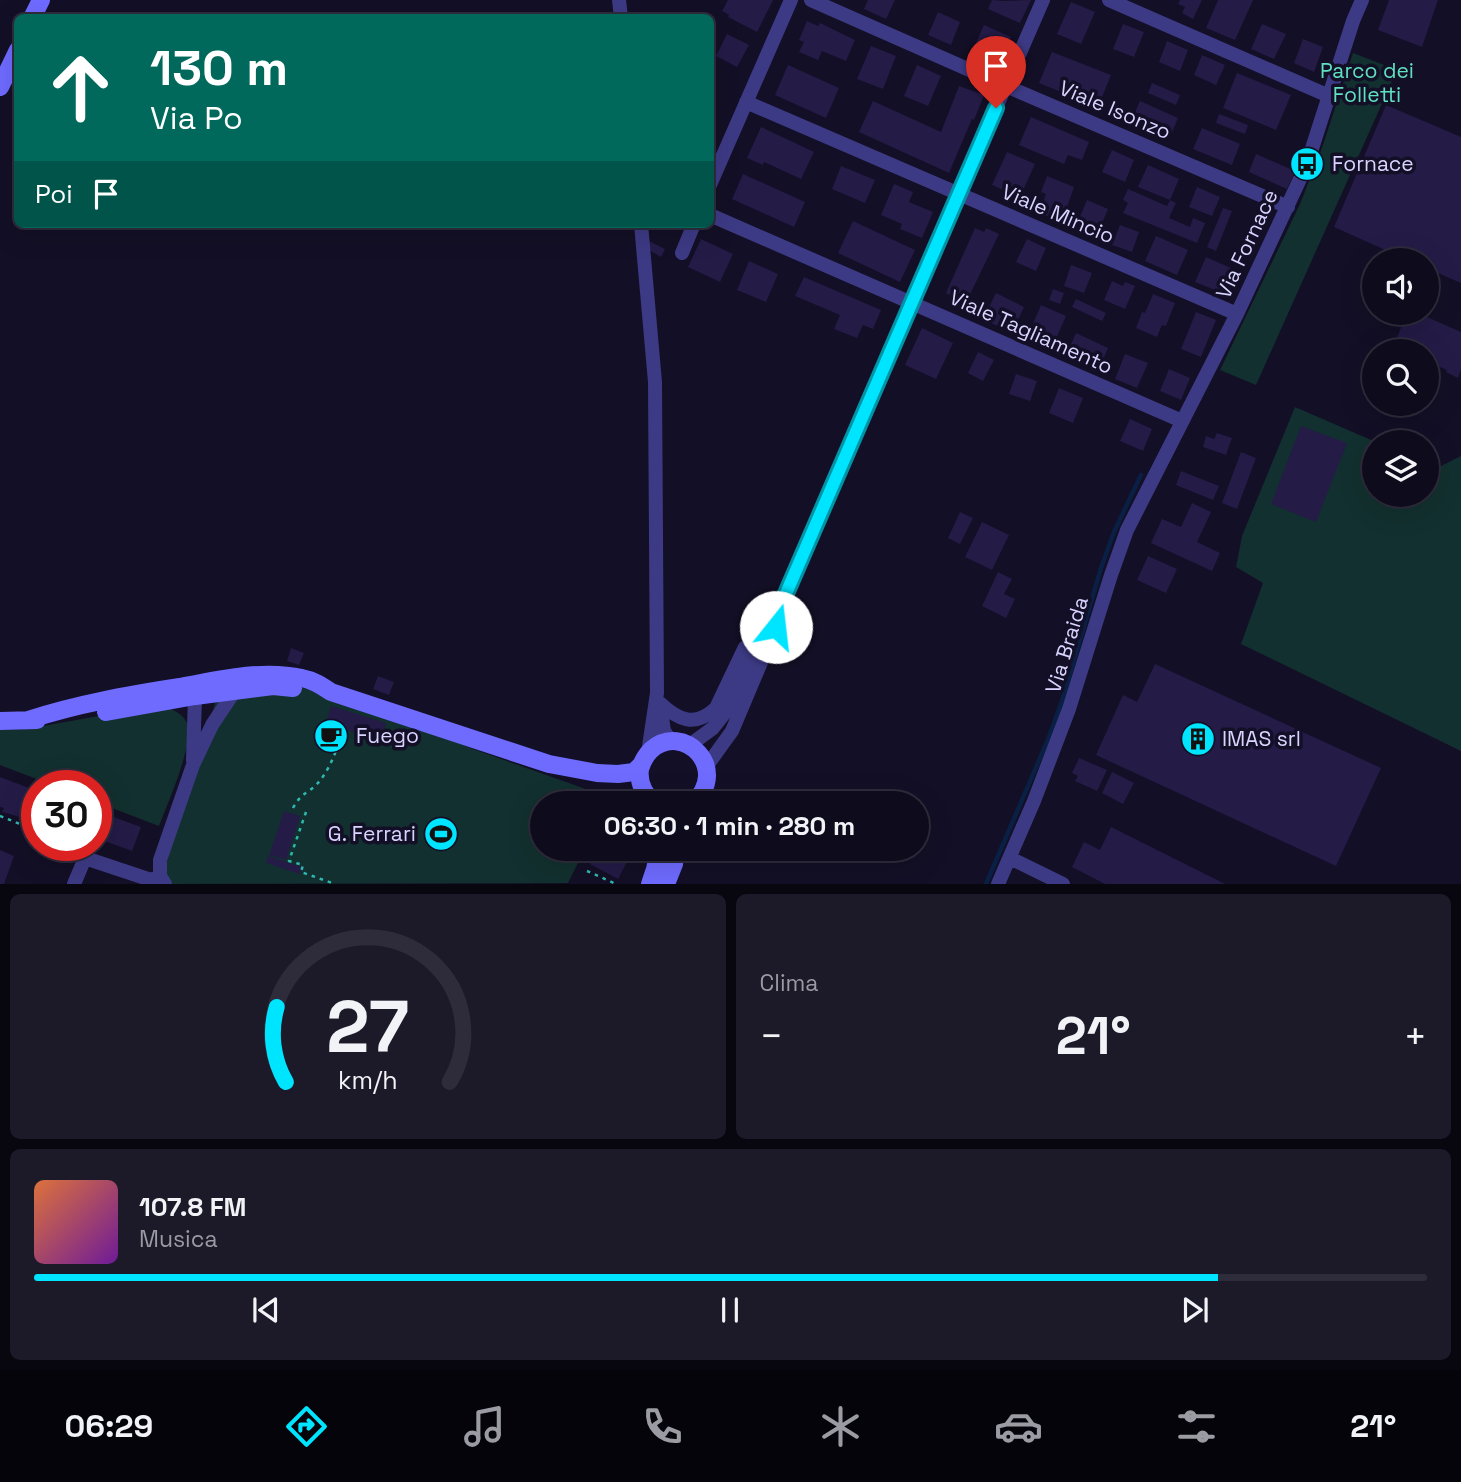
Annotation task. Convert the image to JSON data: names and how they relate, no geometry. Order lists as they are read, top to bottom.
{
  "streets": {
    "street": [
      "Viale Isonzo",
      "Viale Mincio",
      "Via Fornace",
      "Viale Tagliamento",
      "Via Braida"
    ]
  },
  "crossings": [
    ["Viale Isonzo", "Via Fornace"],
    ["Viale Mincio", "Via Fornace"],
    ["Via Fornace", "Viale Tagliamento"],
    ["Via Fornace", "Via Braida"],
    ["Viale Tagliamento", "Via Braida"]
  ],
  "parks": ["Parco dei Folletti"],
  "places": {
    "bus stop": ["Fornace"],
    "cafe": ["Fuego"],
    "building": ["IMAS srl"],
    "sports": ["G. Ferrari"]
  },
  "page": {
    "turn": ["130 m", "Via Po"],
    "then": "Poi",
    "limit": "30",
    "trip": "06:30 · 1 min · 280 m",
    "tile": "Clima",
    "heat": ["−", "21°", "+"],
    "song": ["107.8 FM", "Musica"],
    "tabs": ["06:29", "21°"],
    "gauge": ["27", "km/h"]
  }
}
